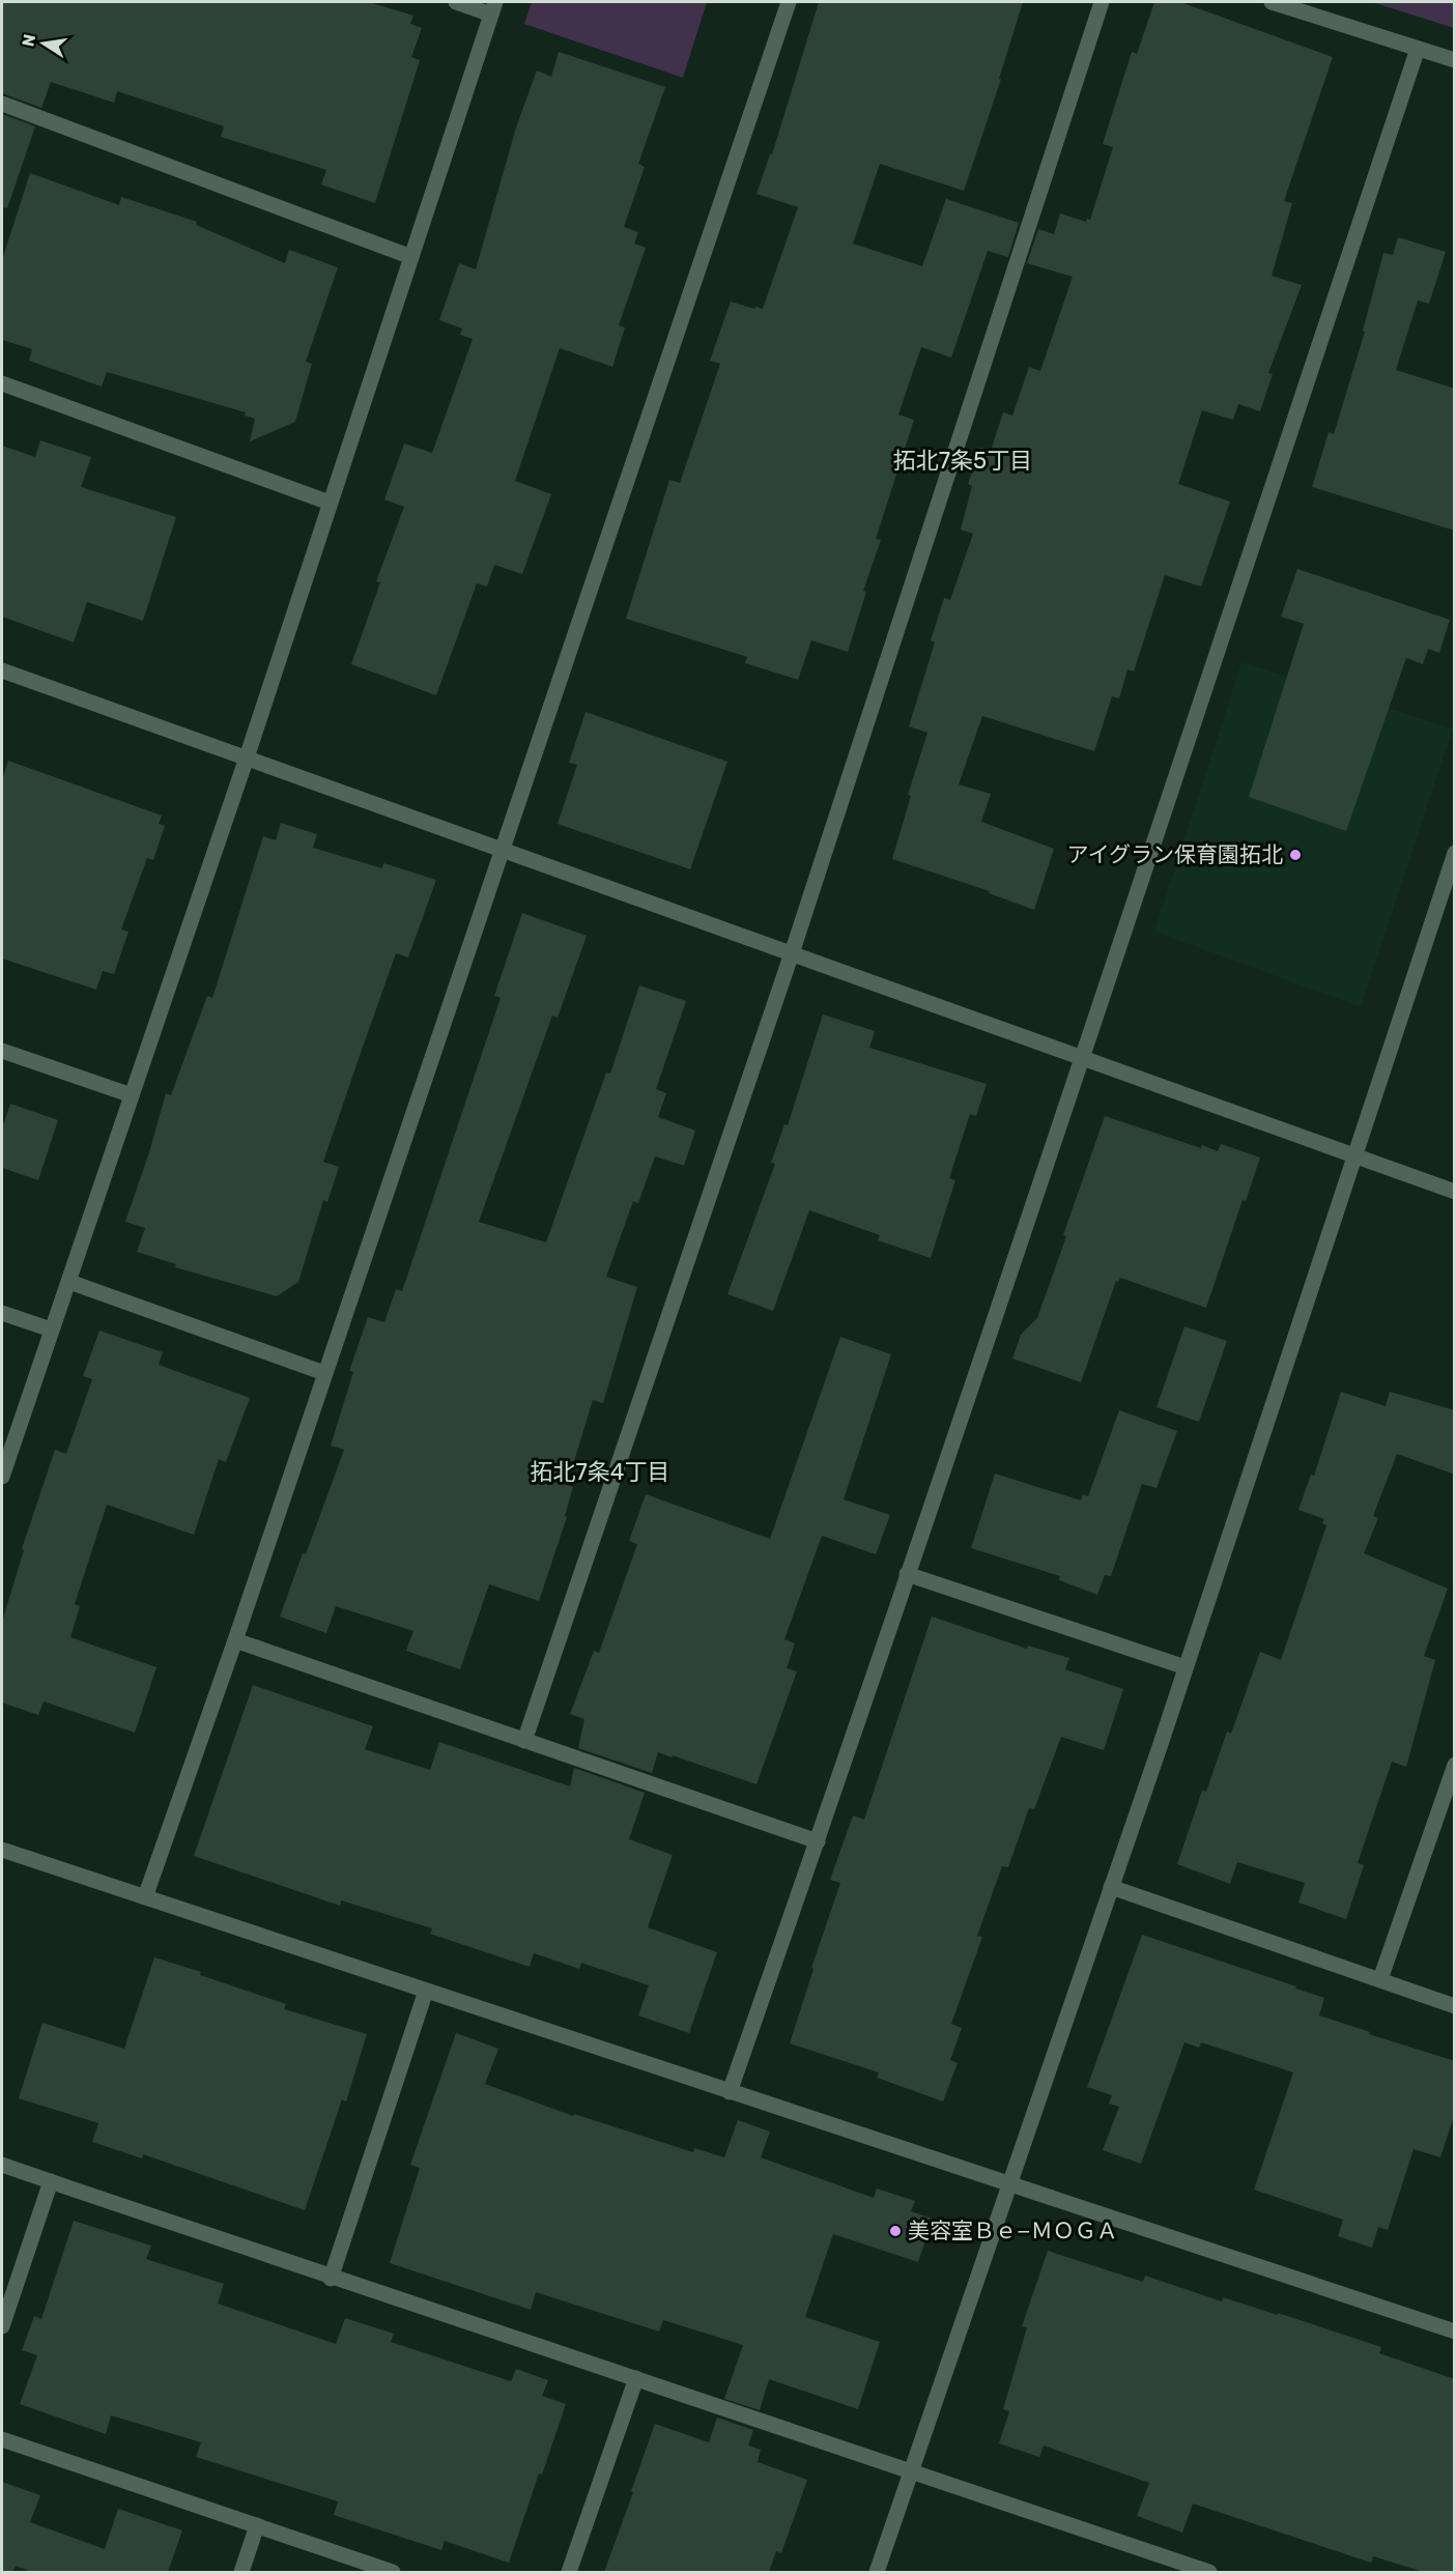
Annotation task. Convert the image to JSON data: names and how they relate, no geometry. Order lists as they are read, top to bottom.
{
  "districts": ["拓北7条5丁目", "拓北7条4丁目"],
  "places": ["アイグラン保育園拓北", "美容室Ｂｅ−ＭＯＧＡ"],
  "north": "left"
}
